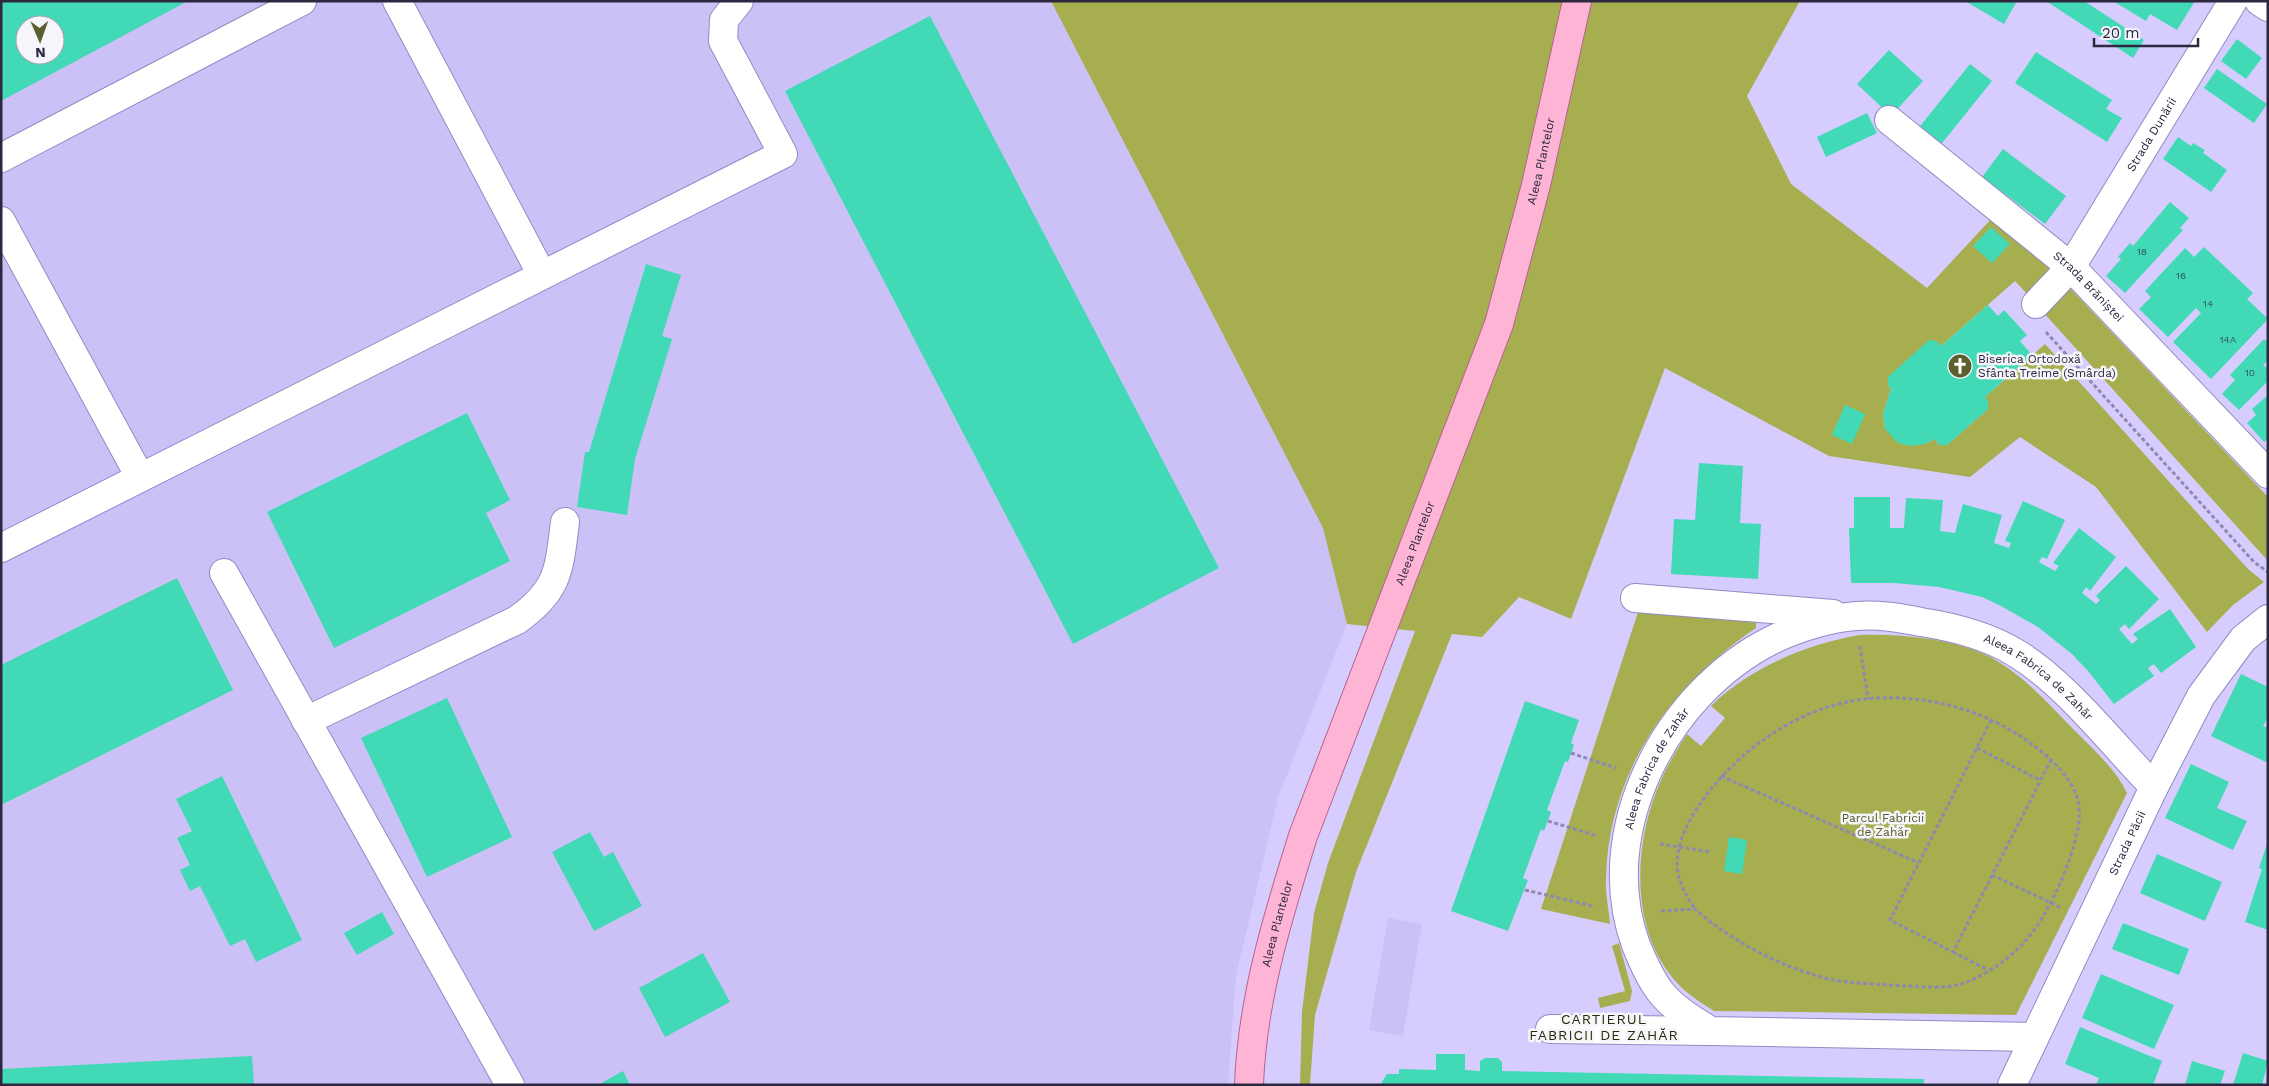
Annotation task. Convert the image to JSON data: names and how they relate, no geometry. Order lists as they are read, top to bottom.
{
  "streets": {
    "main road": ["Aleea Plantelor"],
    "street": [
      "Strada Dunării",
      "Strada Brăniștei",
      "Aleea Fabrica de Zahăr",
      "Strada Păcii"
    ]
  },
  "crossings": [
    ["Strada Dunării", "Strada Brăniștei"],
    ["Aleea Fabrica de Zahăr", "Strada Păcii"]
  ],
  "districts": ["CARTIERUL FABRICII DE ZAHĂR"],
  "parks": ["Parcul Fabricii de Zahăr"],
  "places": {
    "church": ["Biserica Ortodoxă Sfânta Treime (Smârda)"]
  },
  "house_numbers": [
    "18",
    "16",
    "14",
    "14A",
    "10"
  ],
  "scale_bar": "20 m",
  "north": "bottom"
}
